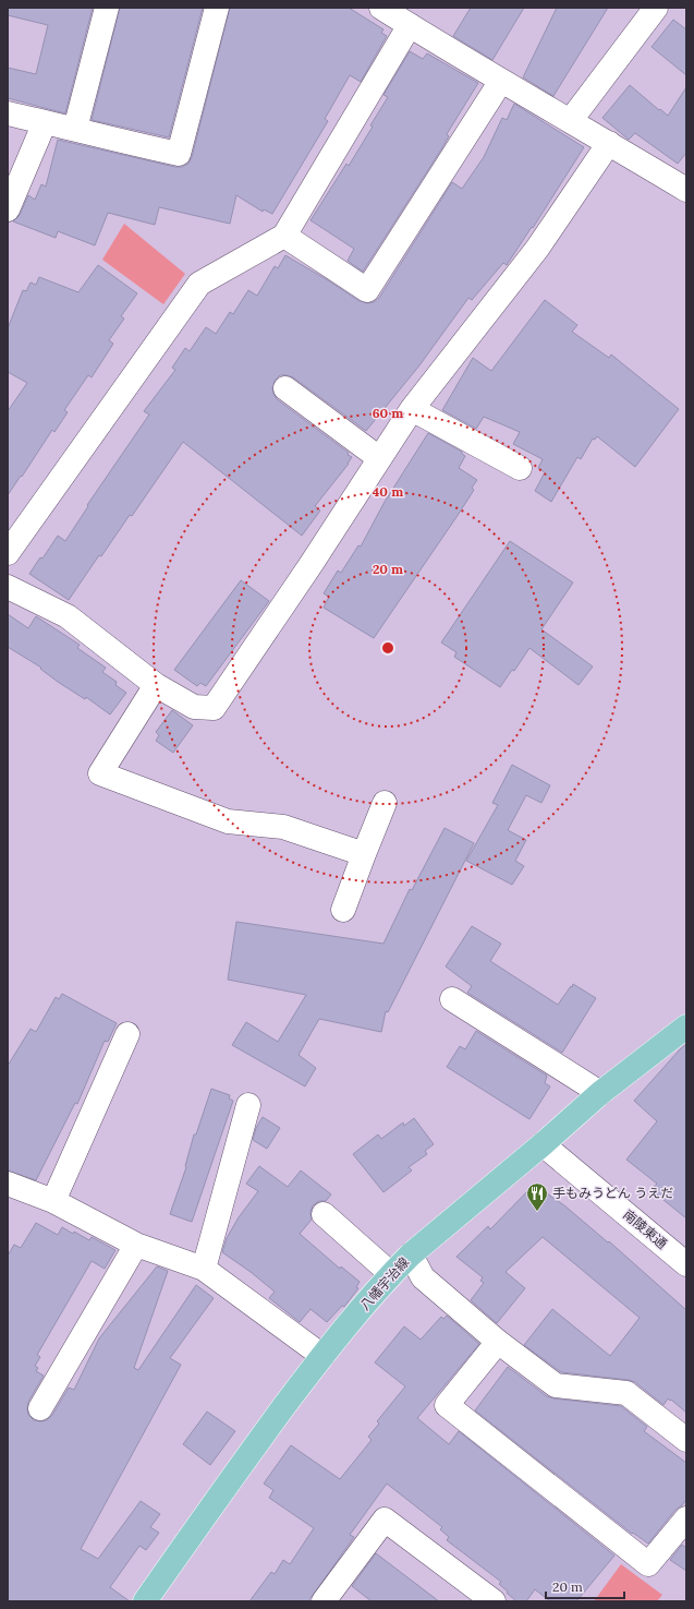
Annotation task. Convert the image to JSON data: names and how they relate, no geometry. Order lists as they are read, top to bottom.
{
  "streets": {
    "main road": ["八幡宇治線"],
    "street": ["南陵東通"]
  },
  "crossings": [
    ["南陵東通", "八幡宇治線"]
  ],
  "places": {
    "restaurant": ["手もみうどん うえだ"]
  },
  "scale_bar": "20 m",
  "rings": ["60 m", "40 m", "20 m"]
}
